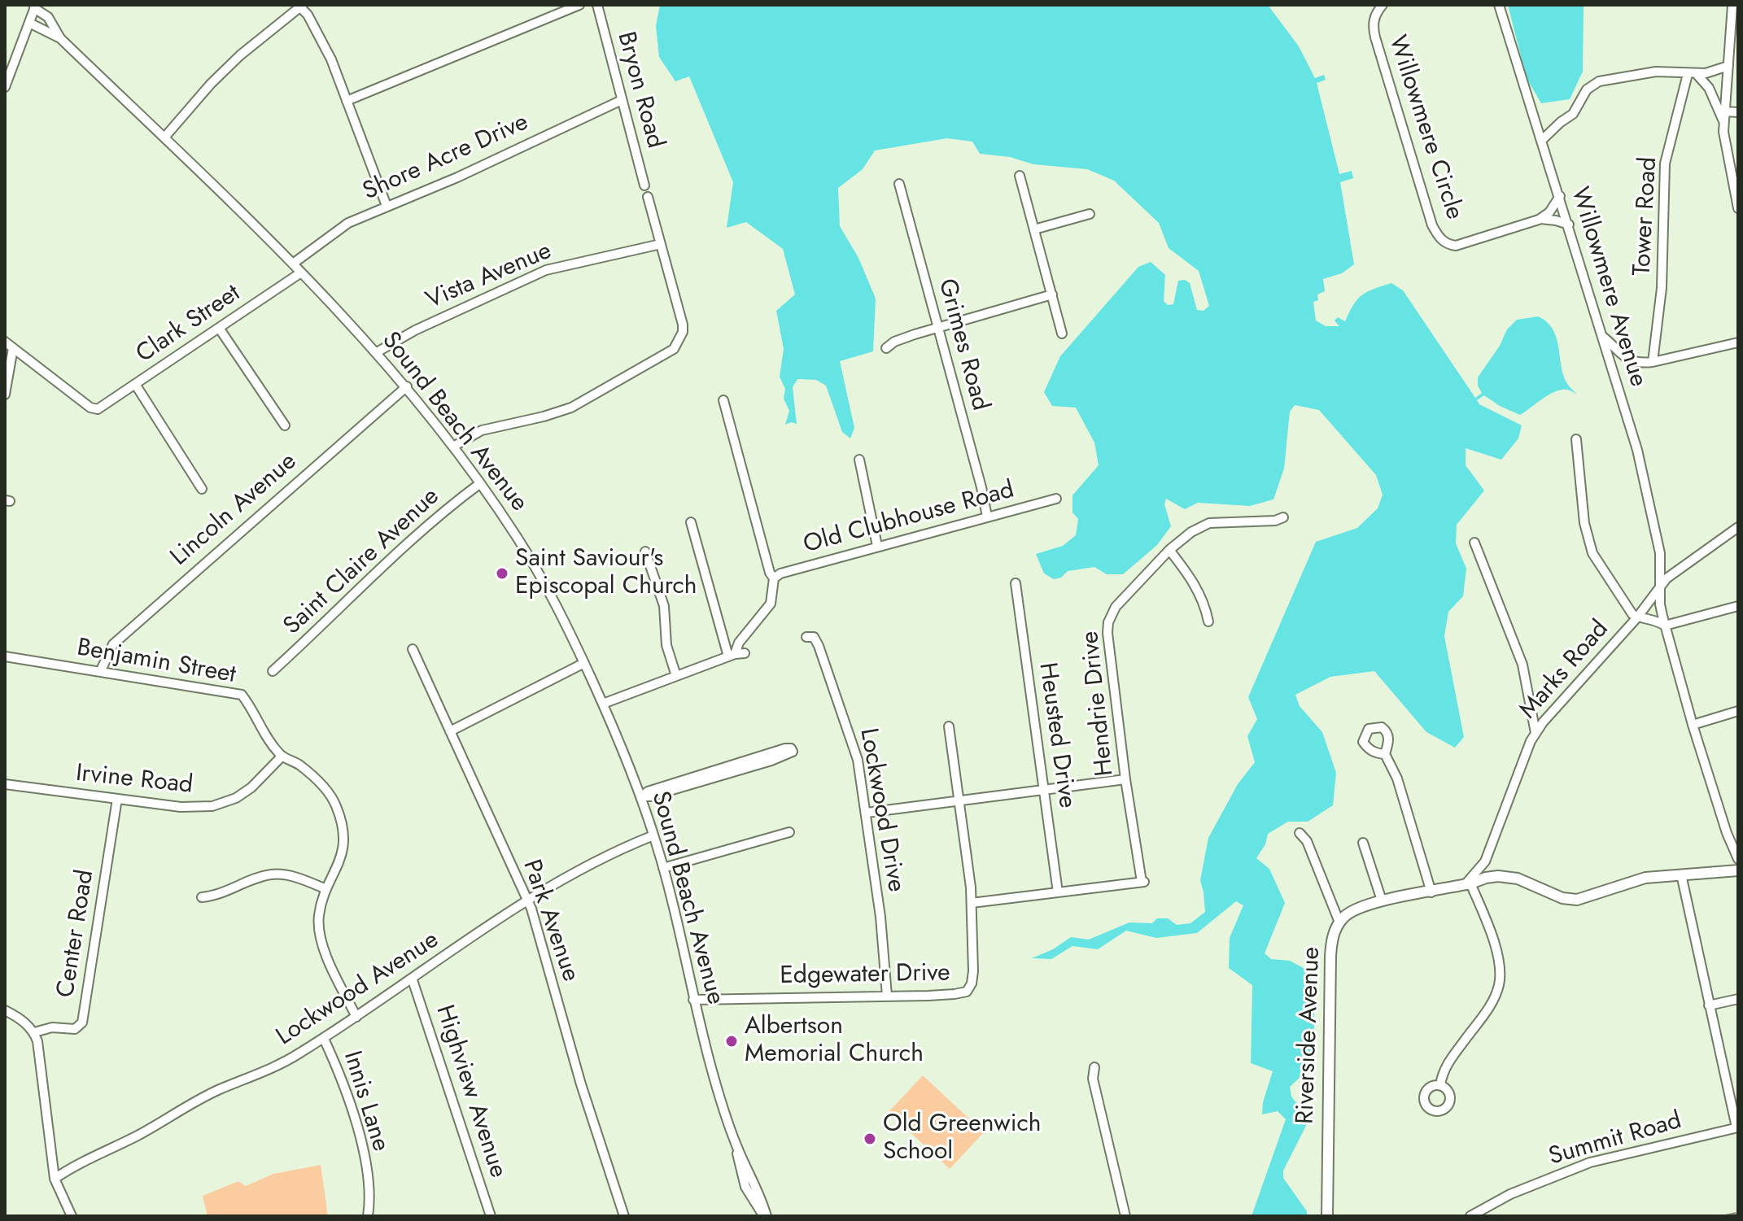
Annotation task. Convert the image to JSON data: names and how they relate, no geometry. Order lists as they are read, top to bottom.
{
  "streets": {
    "street": [
      "Bryon Road",
      "Willowmere Circle",
      "Shore Acre Drive",
      "Tower Road",
      "Vista Avenue",
      "Willowmere Avenue",
      "Clark Street",
      "Grimes Road",
      "Sound Beach Avenue",
      "Lincoln Avenue",
      "Old Clubhouse Road",
      "Saint Claire Avenue",
      "Benjamin Street",
      "Marks Road",
      "Hendrie Drive",
      "Heusted Drive",
      "Irvine Road",
      "Lockwood Drive",
      "Park Avenue",
      "Center Road",
      "Edgewater Drive",
      "Lockwood Avenue",
      "Riverside Avenue",
      "Highview Avenue",
      "Innis Lane",
      "Summit Road"
    ]
  },
  "crossings": [
    ["Bryon Road", "Shore Acre Drive"],
    ["Willowmere Circle", "Willowmere Avenue"],
    ["Shore Acre Drive", "Sound Beach Avenue"],
    ["Vista Avenue", "Sound Beach Avenue"],
    ["Willowmere Avenue", "Marks Road"],
    ["Clark Street", "Sound Beach Avenue"],
    ["Grimes Road", "Old Clubhouse Road"],
    ["Sound Beach Avenue", "Lincoln Avenue"],
    ["Sound Beach Avenue", "Saint Claire Avenue"],
    ["Sound Beach Avenue", "Edgewater Drive"],
    ["Sound Beach Avenue", "Lockwood Avenue"],
    ["Lincoln Avenue", "Benjamin Street"],
    ["Benjamin Street", "Irvine Road"],
    ["Benjamin Street", "Lockwood Avenue"],
    ["Marks Road", "Riverside Avenue"],
    ["Hendrie Drive", "Heusted Drive"],
    ["Irvine Road", "Center Road"],
    ["Lockwood Drive", "Edgewater Drive"],
    ["Park Avenue", "Lockwood Avenue"],
    ["Lockwood Avenue", "Highview Avenue"],
    ["Lockwood Avenue", "Innis Lane"]
  ],
  "places": ["Saint Saviour's Episcopal Church", "Albertson Memorial Church", "Old Greenwich School"]
}
